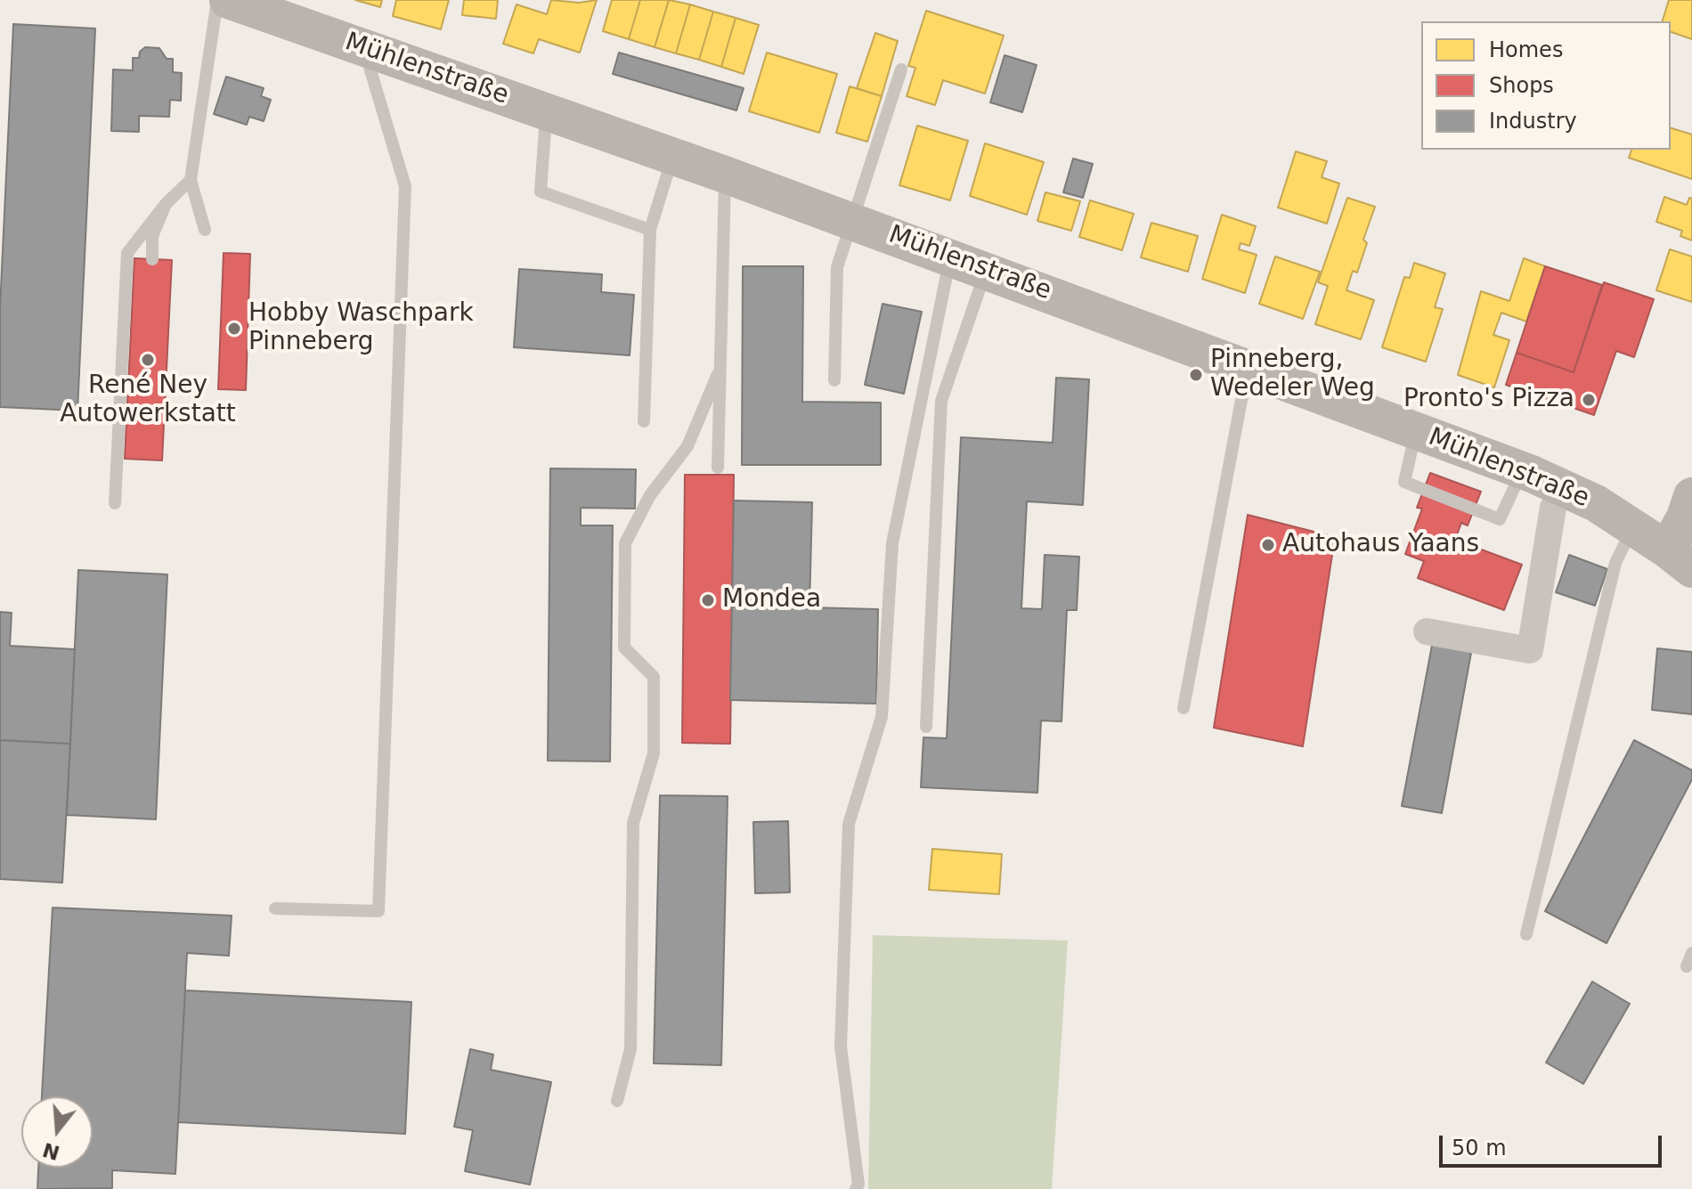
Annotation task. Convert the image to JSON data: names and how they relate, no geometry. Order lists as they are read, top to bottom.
{
  "streets": {
    "main road": ["Mühlenstraße"]
  },
  "places": [
    "Hobby Waschpark Pinneberg",
    "René Ney Autowerkstatt",
    "Pinneberg, Wedeler Weg",
    "Pronto's Pizza",
    "Autohaus Yaans",
    "Mondea"
  ],
  "legend": ["Homes", "Shops", "Industry"],
  "scale_bar": "50 m",
  "north": "bottom"
}
